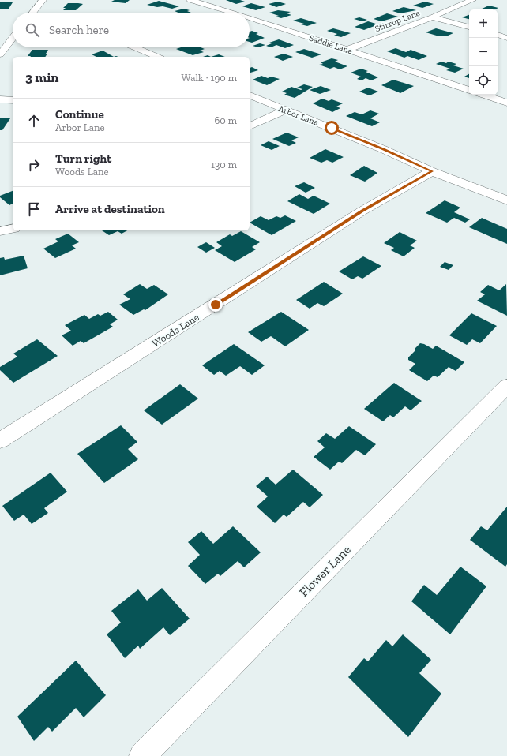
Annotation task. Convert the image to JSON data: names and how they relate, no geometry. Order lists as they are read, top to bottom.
{
  "streets": {
    "street": [
      "Stirrup Lane",
      "Saddle Lane",
      "Arbor Lane",
      "Woods Lane",
      "Flower Lane"
    ]
  },
  "crossings": [
    ["Stirrup Lane", "Saddle Lane"],
    ["Arbor Lane", "Woods Lane"]
  ],
  "page": {
    "map_buttons": ["+", "−"],
    "search": "Search here",
    "heading": ["3 min", "Walk · 190 m"],
    "list": [
      ["Continue", "Arbor Lane", "60 m"],
      ["Turn right", "Woods Lane", "130 m"],
      "Arrive at destination"
    ]
  }
}
